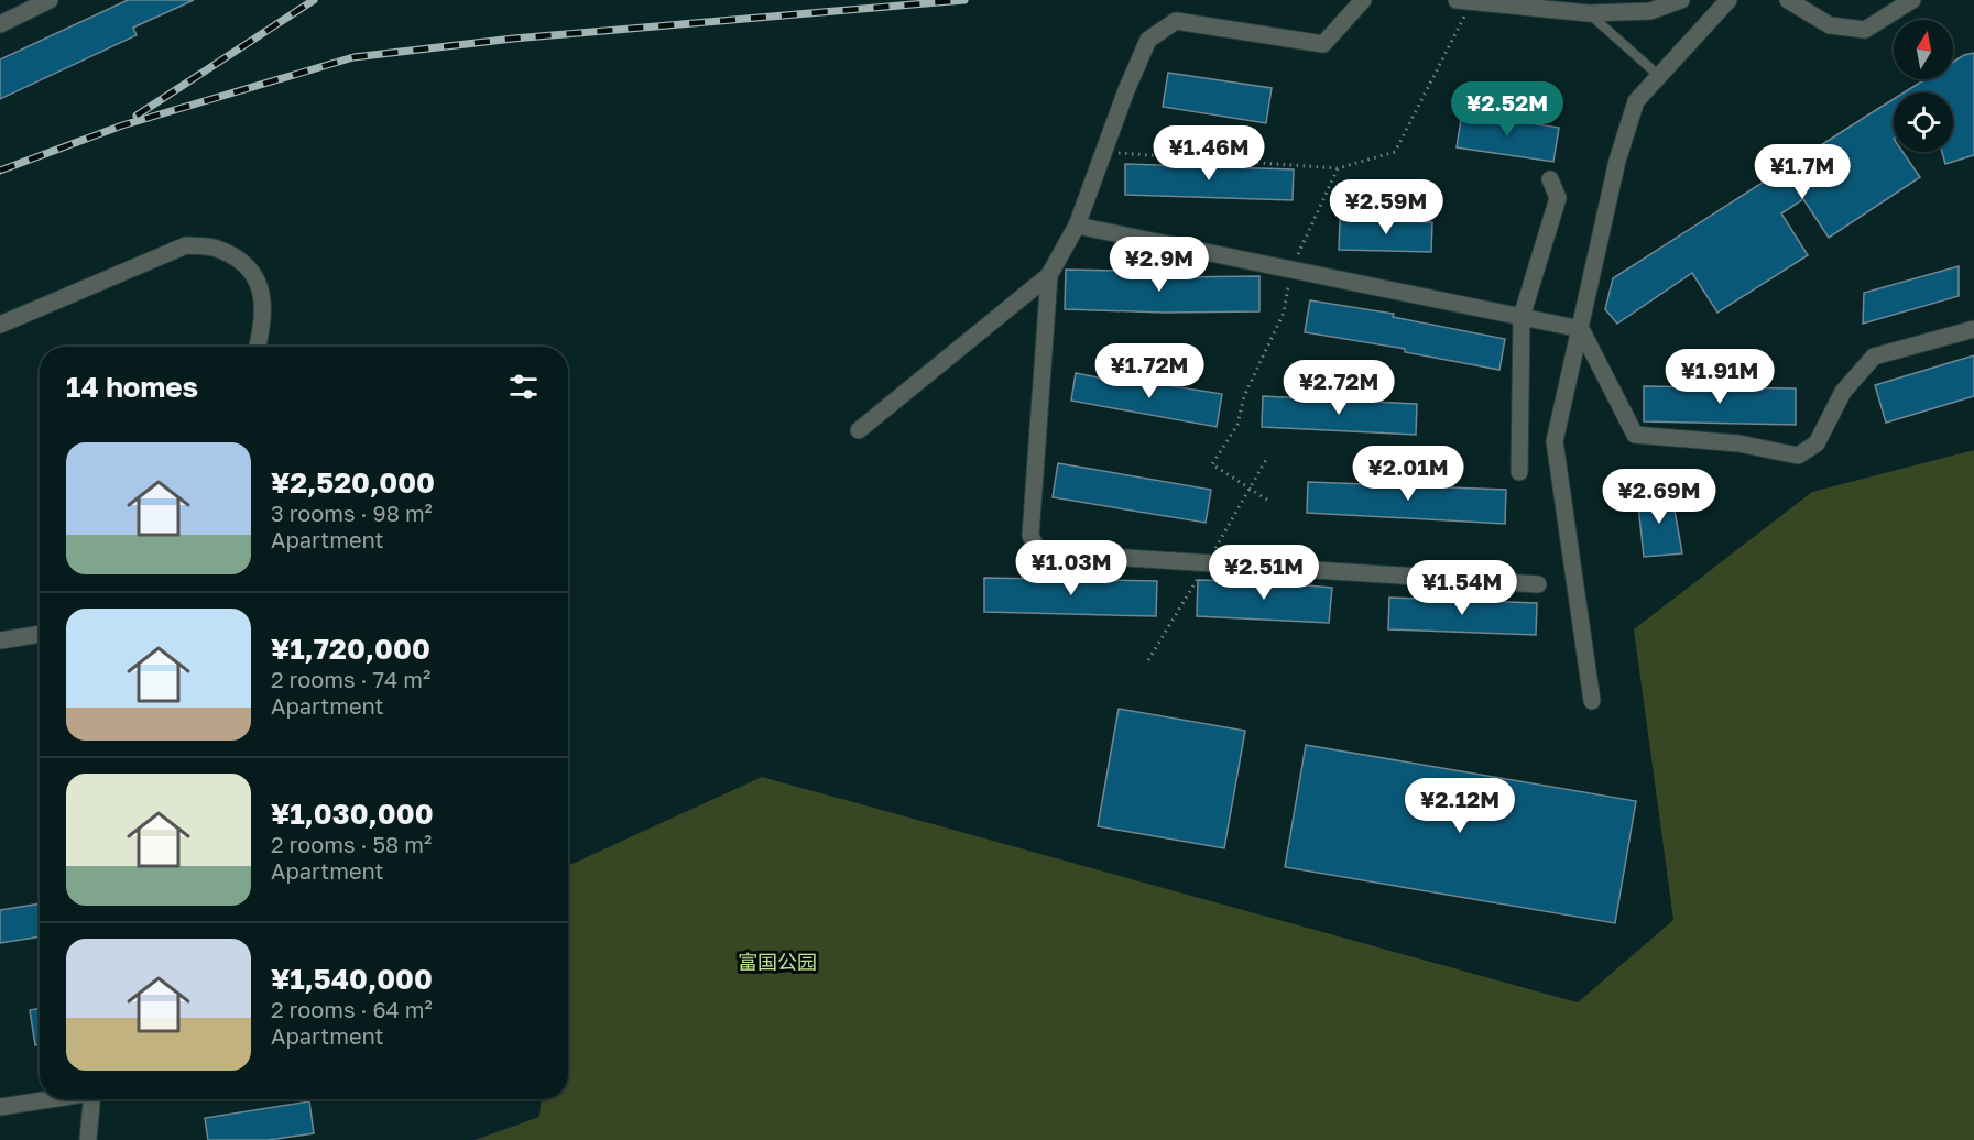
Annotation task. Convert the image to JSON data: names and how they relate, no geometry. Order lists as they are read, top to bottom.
{
  "parks": ["富国公园"],
  "north": "top",
  "page": {
    "price": [
      "¥2.52M",
      "¥1.46M",
      "¥1.7M",
      "¥2.59M",
      "¥2.9M",
      "¥1.72M",
      "¥1.91M",
      "¥2.72M",
      "¥2.01M",
      "¥2.69M",
      "¥1.03M",
      "¥2.51M",
      "¥1.54M",
      "¥2.12M"
    ],
    "heading": "14 homes",
    "list": [
      {
        "name": "¥2,520,000",
        "note": "3 rooms · 98 m² · Apartment"
      },
      {
        "name": "¥1,720,000",
        "note": "2 rooms · 74 m² · Apartment"
      },
      {
        "name": "¥1,030,000",
        "note": "2 rooms · 58 m² · Apartment"
      },
      {
        "name": "¥1,540,000",
        "note": "2 rooms · 64 m² · Apartment"
      }
    ]
  }
}
